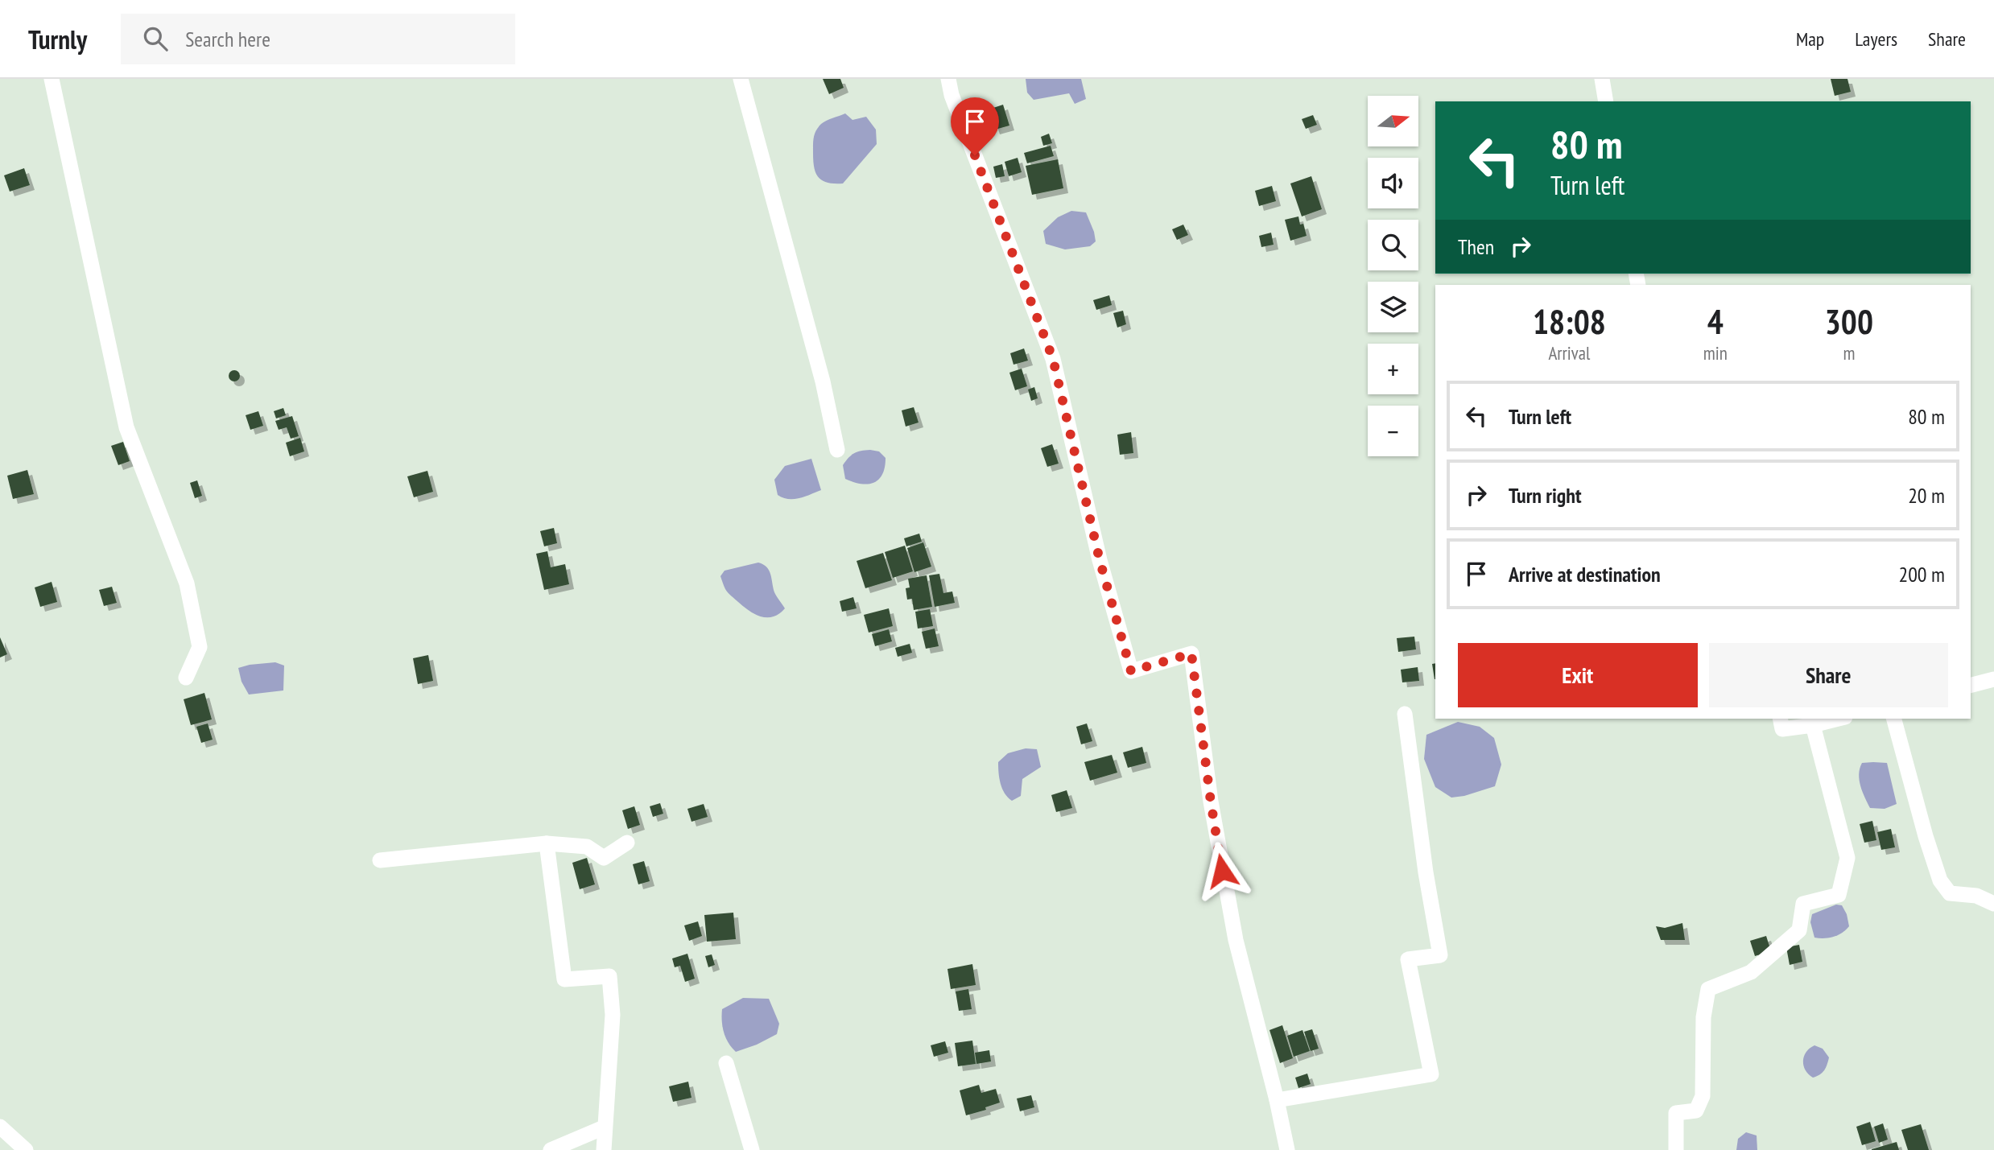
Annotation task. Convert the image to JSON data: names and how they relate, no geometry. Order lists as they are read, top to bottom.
{
  "north": "right",
  "page": {
    "header": "Turnly",
    "search": "Search here",
    "nav": ["Map", "Layers", "Share"],
    "map_buttons": ["+", "−"],
    "turn": ["80 m", "Turn left"],
    "then": "Then",
    "eta": [
      "18:08",
      "Arrival",
      "4",
      "min",
      "300",
      "m"
    ],
    "list": [
      {
        "name": "Turn left",
        "value": "80 m"
      },
      {
        "name": "Turn right",
        "value": "20 m"
      },
      {
        "name": "Arrive at destination",
        "value": "200 m"
      }
    ],
    "buttons": ["Exit", "Share"]
  }
}
